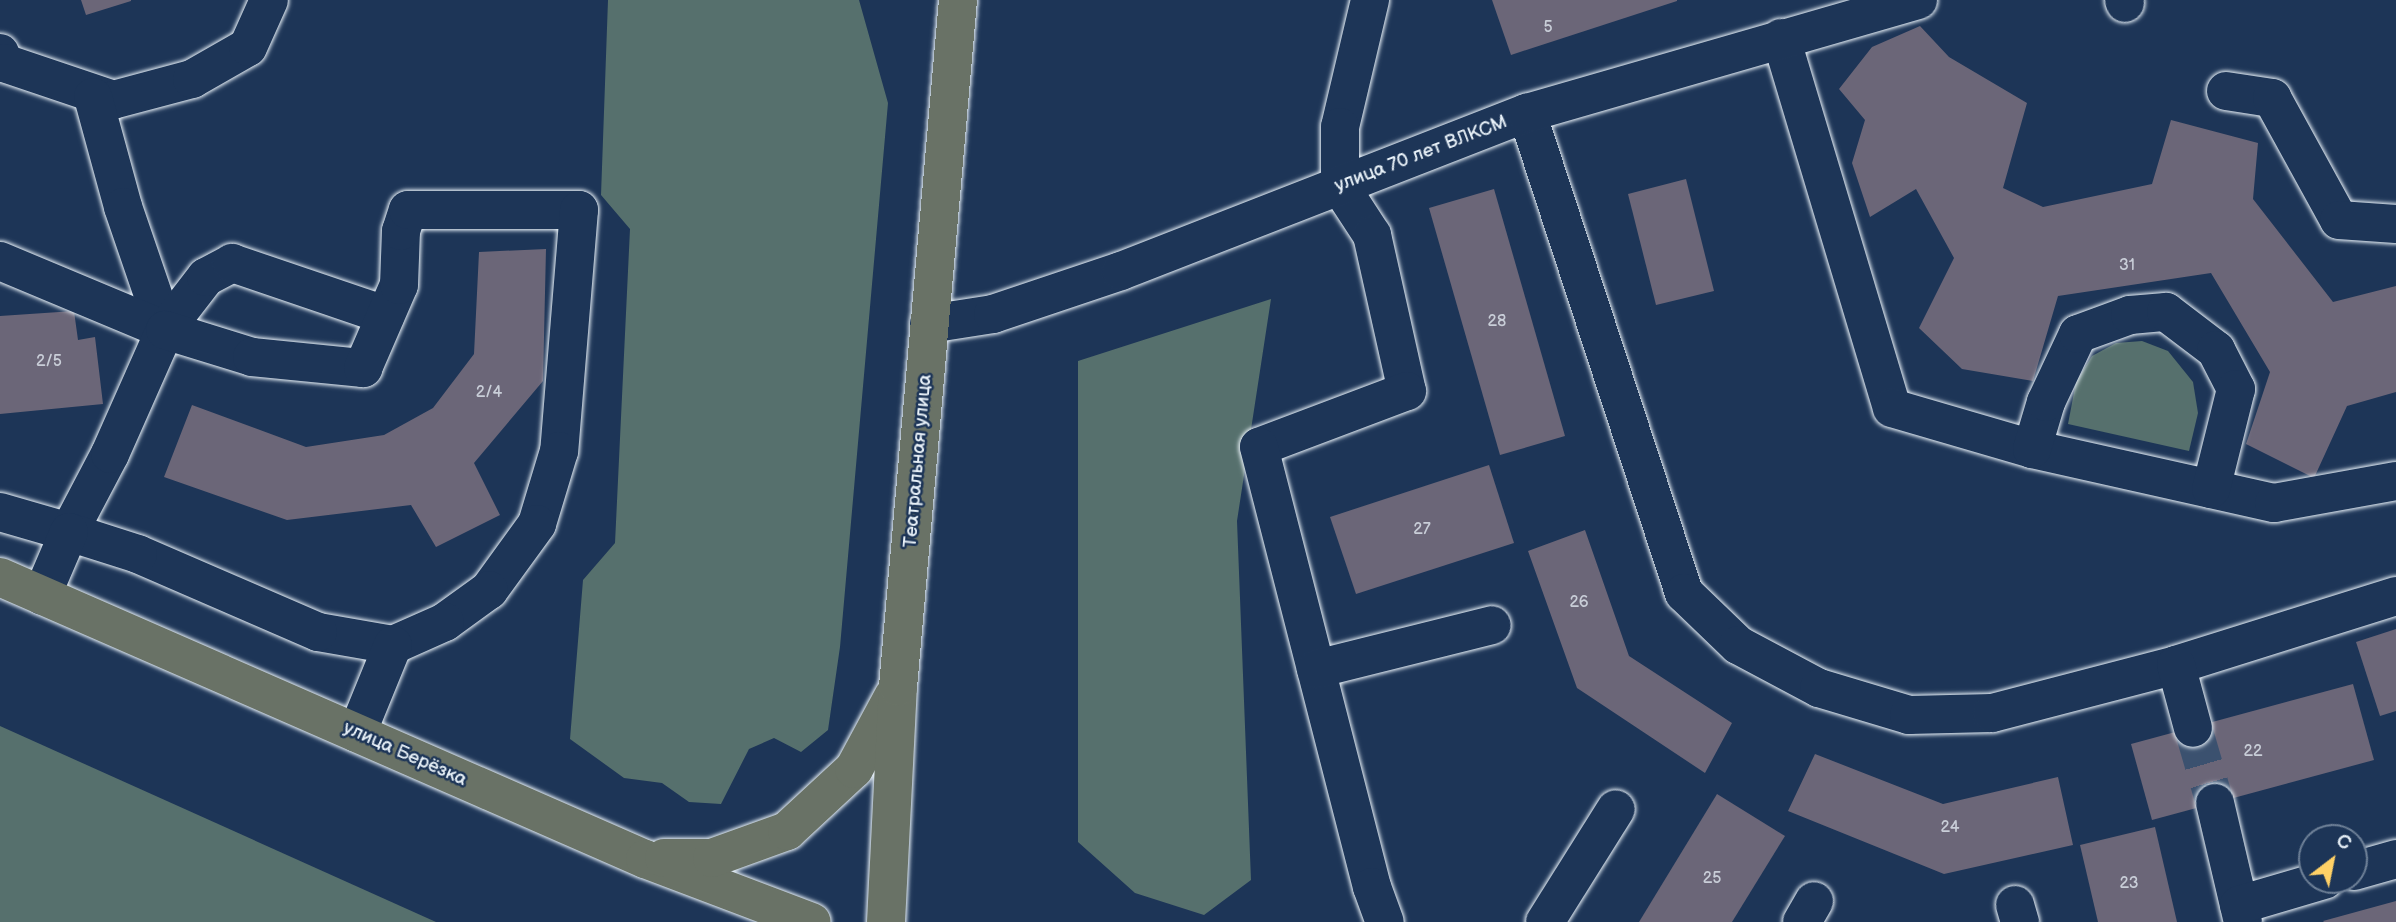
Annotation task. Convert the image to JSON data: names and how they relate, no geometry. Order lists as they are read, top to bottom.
{
  "streets": {
    "main road": ["Театральная улица", "улица Берёзка"],
    "street": ["улица 70 лет ВЛКСМ"]
  },
  "crossings": [
    ["улица 70 лет ВЛКСМ", "Театральная улица"]
  ],
  "house_numbers": [
    "5",
    "31",
    "28",
    "2/5",
    "2/4",
    "27",
    "26",
    "22",
    "24",
    "25",
    "23"
  ],
  "north": "top right"
}
